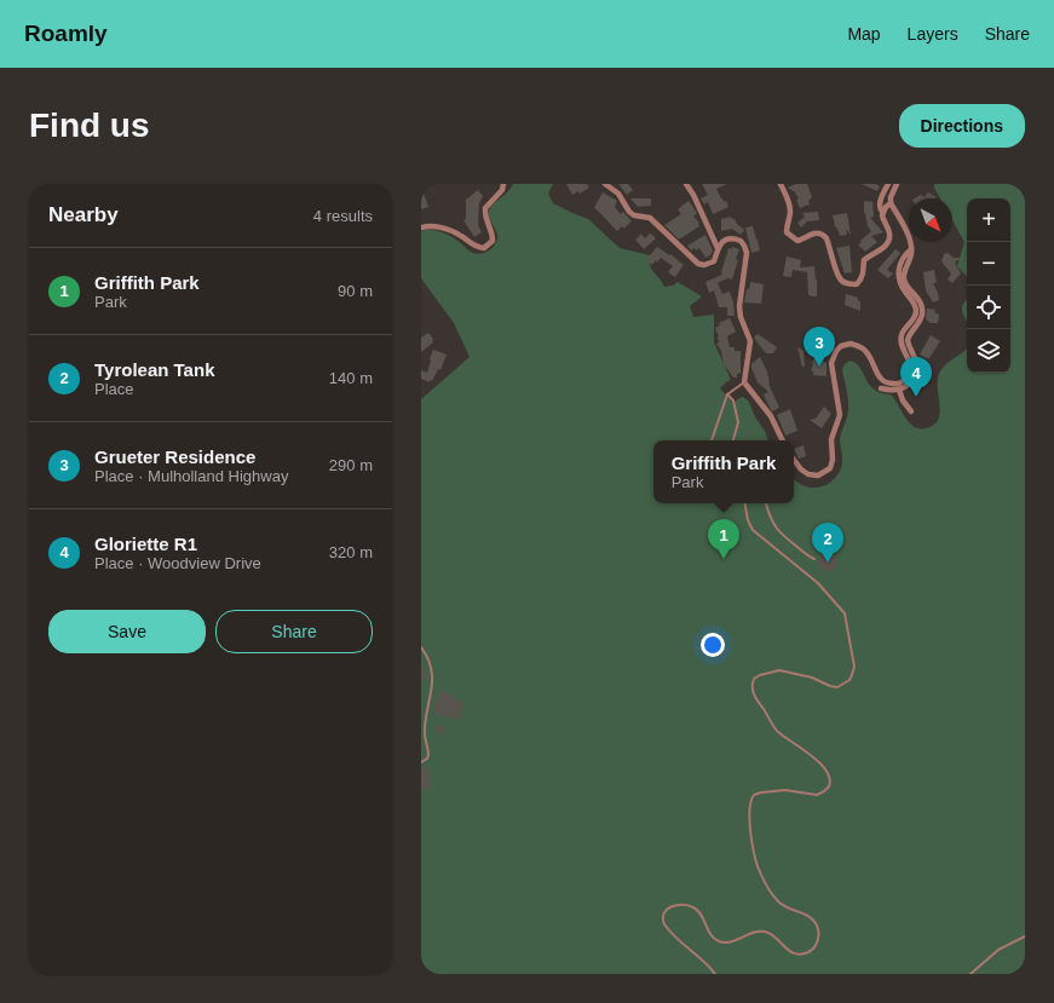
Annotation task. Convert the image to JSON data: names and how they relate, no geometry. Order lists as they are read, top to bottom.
{
  "north": "bottom right",
  "page": {
    "header": "Roamly",
    "nav": ["Map", "Layers", "Share"],
    "buttons": [
      "Directions",
      ["Save", "Share"]
    ],
    "title": "Find us",
    "heading": ["Nearby", "4 results"],
    "map_buttons": ["+", "−"],
    "list": [
      {
        "mark": "1",
        "name": "Griffith Park",
        "note": "Park",
        "value": "90 m"
      },
      {
        "mark": "2",
        "name": "Tyrolean Tank",
        "note": "Place",
        "value": "140 m"
      },
      {
        "mark": "3",
        "name": "Grueter Residence",
        "note": "Place · Mulholland Highway",
        "value": "290 m"
      },
      {
        "mark": "4",
        "name": "Gloriette R1",
        "note": "Place · Woodview Drive",
        "value": "320 m"
      }
    ],
    "pins": [
      "3",
      "4",
      "1",
      "2"
    ],
    "popup": ["Griffith Park", "Park"]
  }
}
